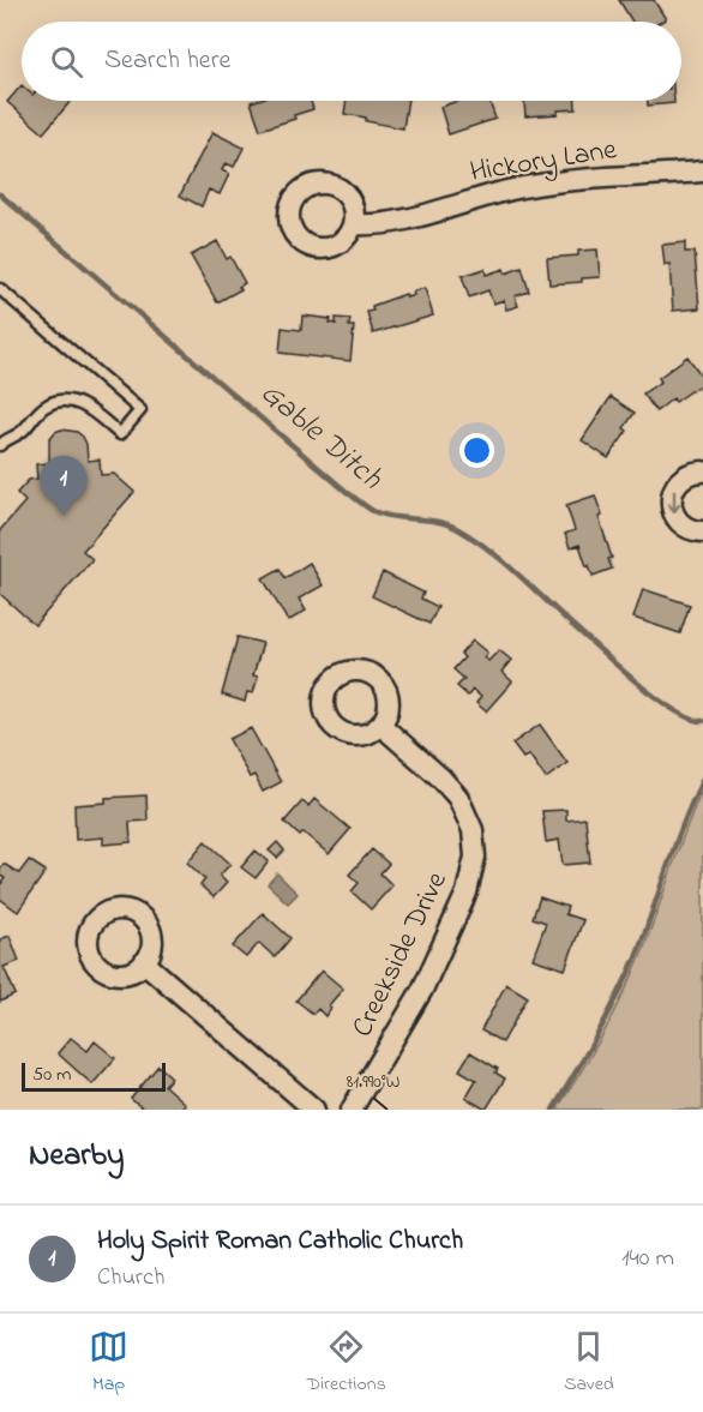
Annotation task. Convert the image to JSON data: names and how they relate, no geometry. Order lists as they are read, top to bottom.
{
  "streets": {
    "street": ["Hickory Lane", "Creekside Drive"]
  },
  "water": ["Gable Ditch"],
  "scale_bar": "50 m",
  "page": {
    "search": "Search here",
    "pins": "1",
    "scale": "50 m",
    "heading": "Nearby",
    "list": [
      {
        "mark": "1",
        "name": "Holy Spirit Roman Catholic Church",
        "note": "Church",
        "value": "140 m"
      }
    ],
    "nav": ["Map", "Directions", "Saved"]
  },
  "coordinates": ["81.990°W"]
}
